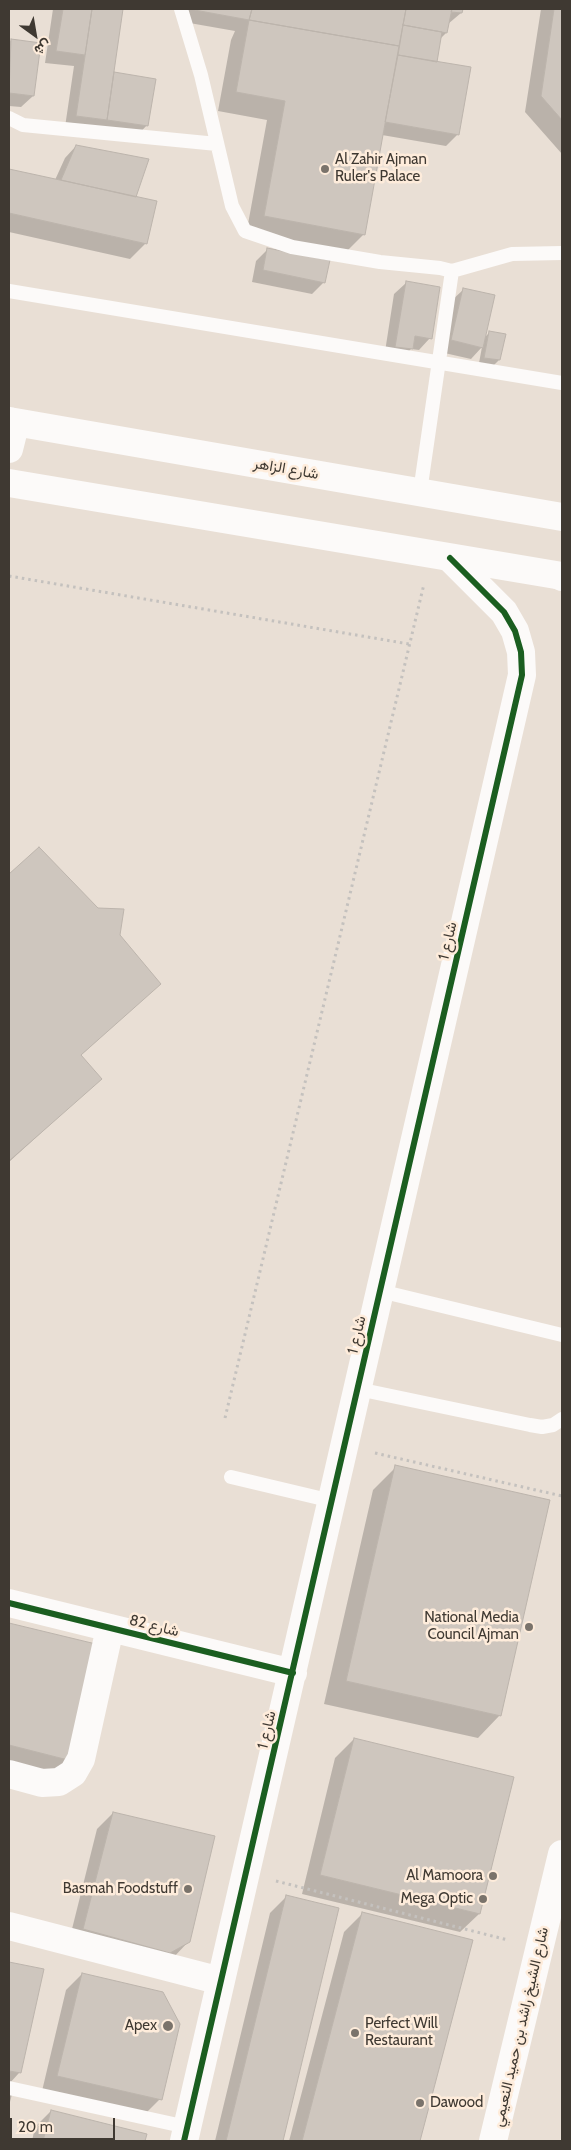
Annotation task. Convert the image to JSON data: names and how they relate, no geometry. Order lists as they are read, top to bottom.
{
  "streets": {
    "street": [
      "شارع الزاهر",
      "شارع 1",
      "شارع 82",
      "شارع الشيخ راشد بن حميد النعيمي"
    ]
  },
  "crossings": [
    ["شارع 1", "شارع 82"]
  ],
  "places": [
    "Al Zahir Ajman Ruler's Palace",
    "National Media Council Ajman",
    "Al Mamoora",
    "Basmah Foodstuff",
    "Mega Optic",
    "Apex",
    "Perfect Will Restaurant",
    "Dawood"
  ],
  "scale_bar": "20 m",
  "north": "bottom right"
}
